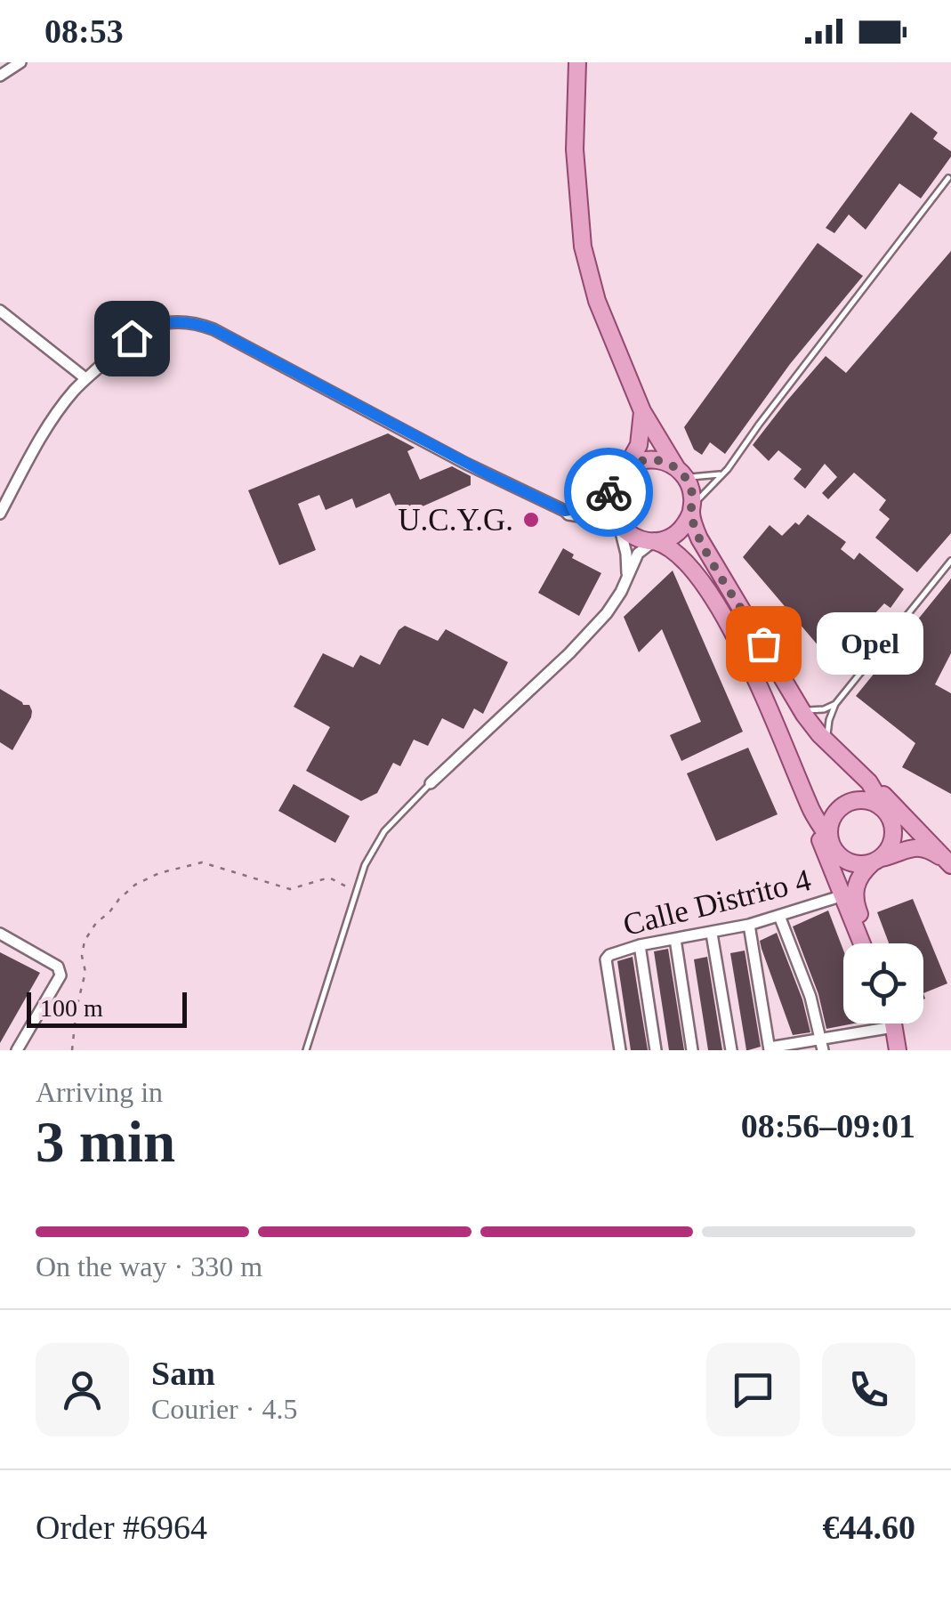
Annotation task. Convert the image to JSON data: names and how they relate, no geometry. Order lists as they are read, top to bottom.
{
  "streets": {
    "street": ["Calle Distrito 4"]
  },
  "places": ["U.C.Y.G.", "Opel"],
  "scale_bar": "100 m",
  "page": {
    "status": "08:53",
    "bubble": "Opel",
    "scale": "100 m",
    "heading": ["3 min", "Arriving in", "08:56–09:01"],
    "panel": [
      "Sam",
      "Courier · 4.5",
      "Order #6964",
      "€44.60"
    ],
    "bar": "On the way · 330 m"
  }
}
